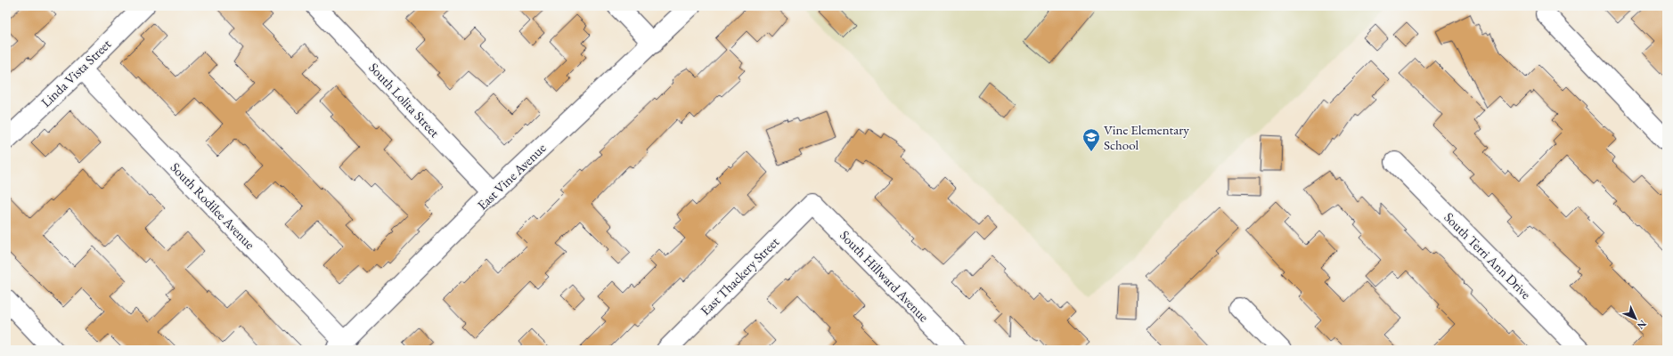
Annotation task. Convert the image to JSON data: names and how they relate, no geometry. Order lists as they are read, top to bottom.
{
  "streets": {
    "street": [
      "Linda Vista Street",
      "South Lolita Street",
      "East Vine Avenue",
      "South Rodilee Avenue",
      "South Terri Ann Drive",
      "East Thackery Street",
      "South Hillward Avenue"
    ]
  },
  "crossings": [
    ["Linda Vista Street", "South Rodilee Avenue"],
    ["South Lolita Street", "East Vine Avenue"],
    ["East Vine Avenue", "South Rodilee Avenue"],
    ["East Thackery Street", "South Hillward Avenue"]
  ],
  "places": {
    "school or university": ["Vine Elementary School"]
  },
  "north": "bottom right"
}
